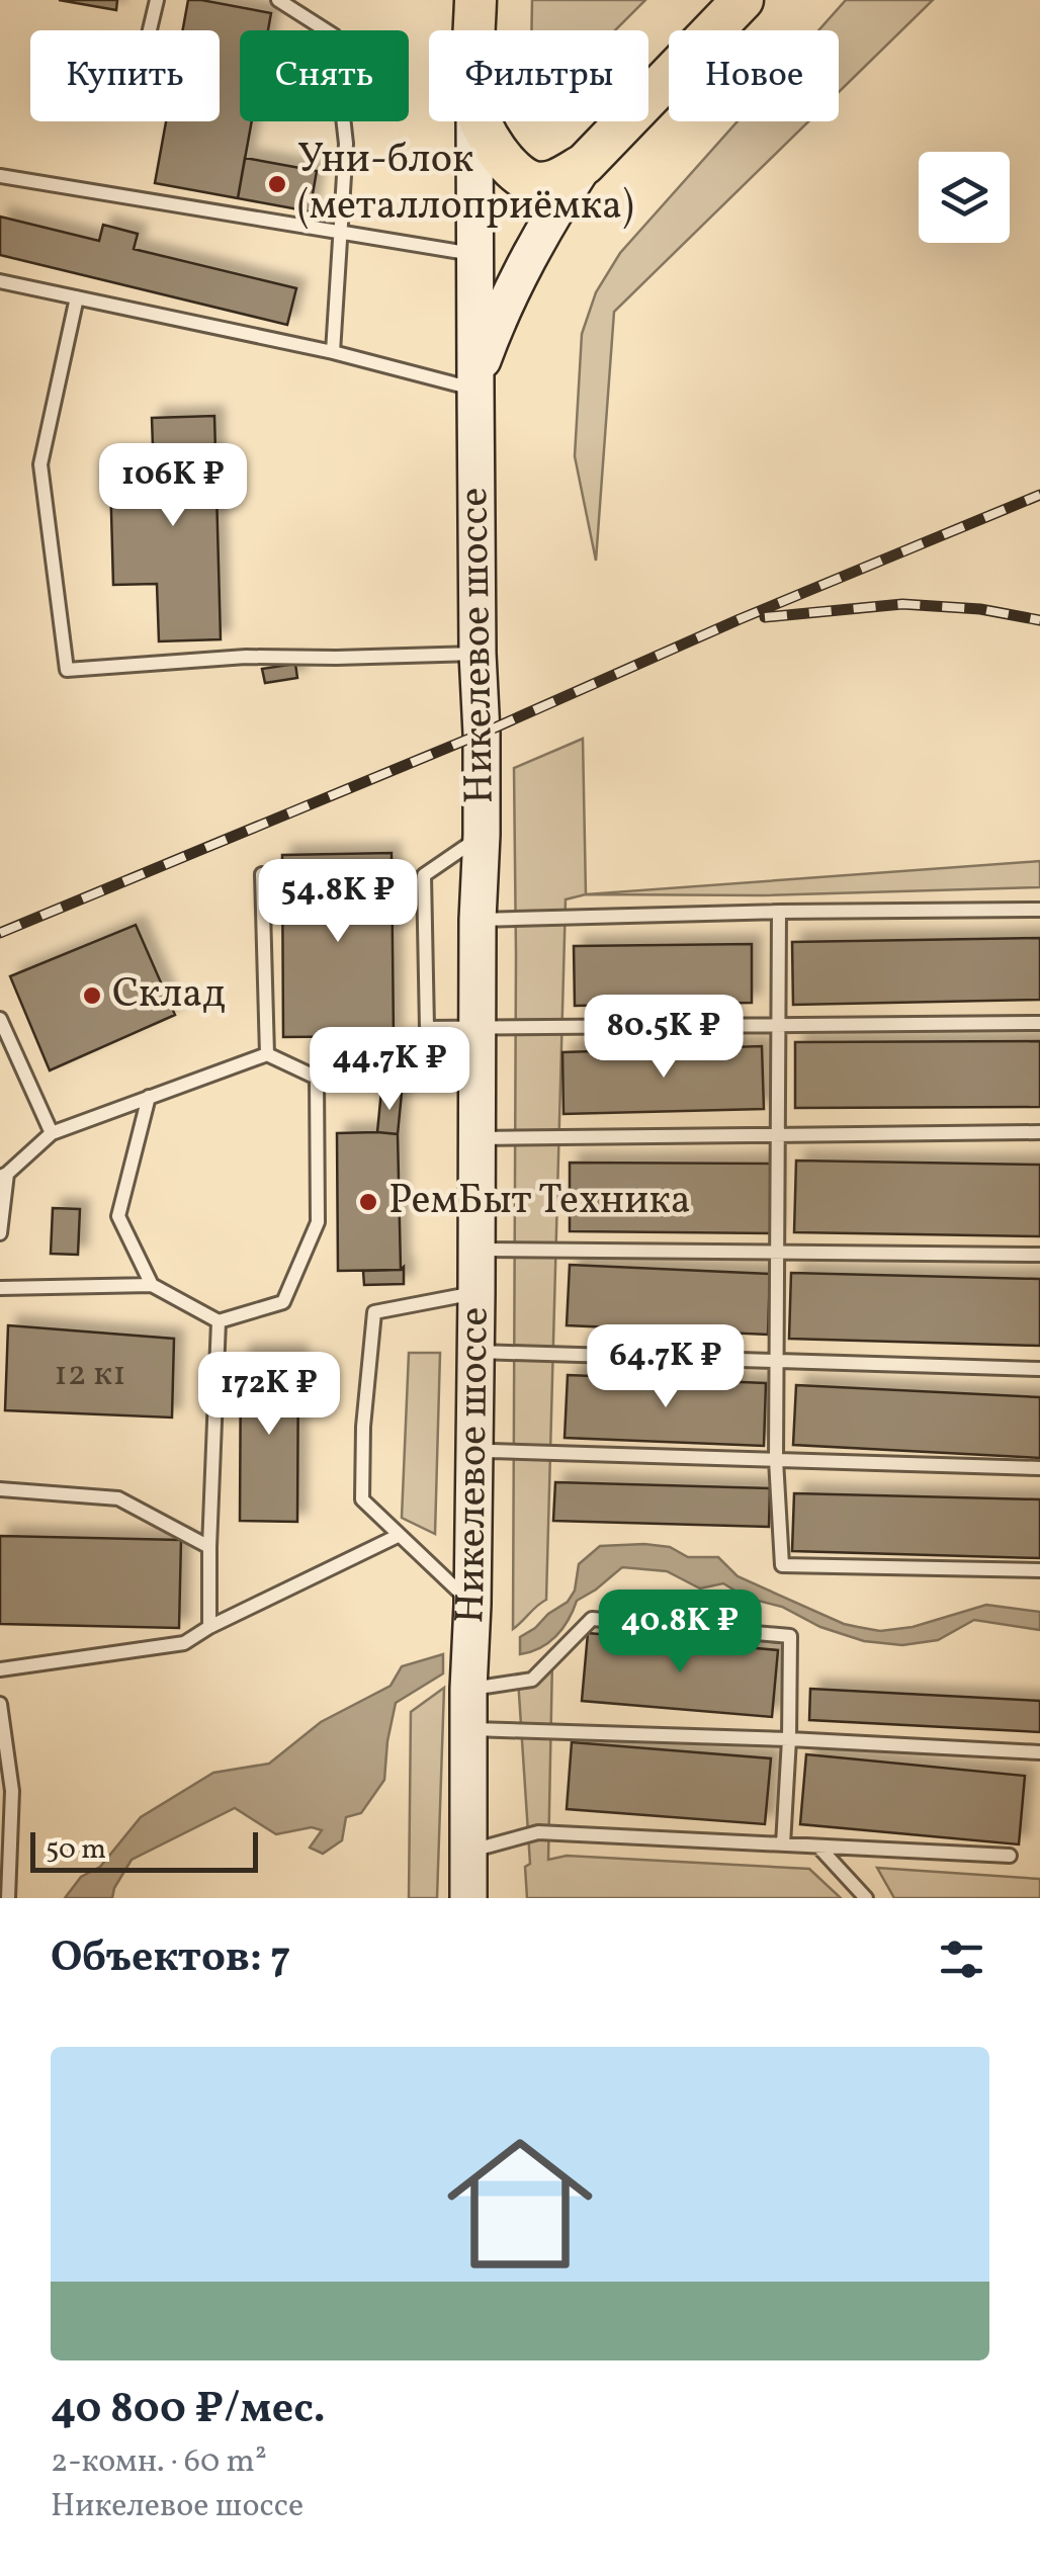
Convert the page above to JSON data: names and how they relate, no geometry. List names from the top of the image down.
{
  "streets": {
    "main road": ["Никелевое шоссе"]
  },
  "places": ["Уни-блок (металлоприёмка)", "Склад", "РемБыт Техника"],
  "house_numbers": ["12 к1"],
  "scale_bar": "50 m",
  "page": {
    "chip": [
      "Купить",
      "Снять",
      "Фильтры",
      "Новое"
    ],
    "price": [
      "106K ₽",
      "54.8K ₽",
      "80.5K ₽",
      "44.7K ₽",
      "64.7K ₽",
      "172K ₽",
      "40.8K ₽"
    ],
    "scale": "50 m",
    "heading": "Объектов: 7",
    "list": [
      {
        "name": "40 800 ₽/мес.",
        "note": "2-комн. · 60 m² · Никелевое шоссе"
      }
    ]
  }
}
